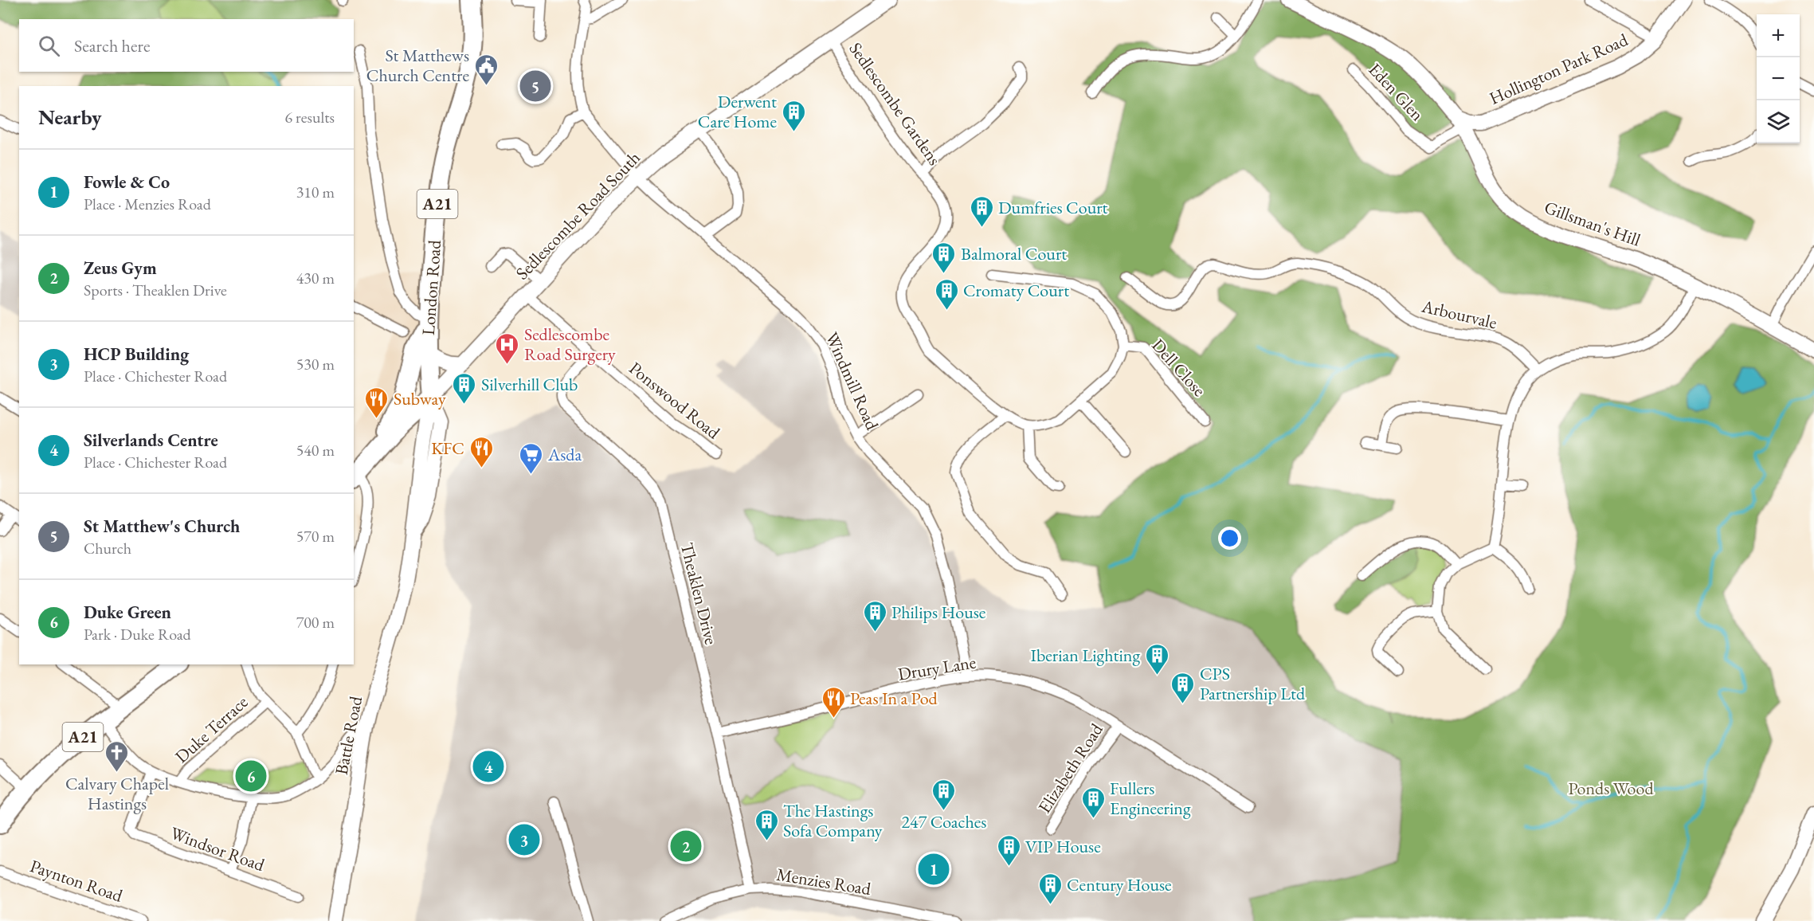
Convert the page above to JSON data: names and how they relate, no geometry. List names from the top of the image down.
{
  "streets": {
    "highway": ["A21", "London Road"],
    "street": [
      "Hollington Park Road",
      "Eden Glen",
      "Sedlescombe Gardens",
      "Sedlescombe Road South",
      "Gillsman's Hill",
      "Arbourvale",
      "Dell Close",
      "Windmill Road",
      "Ponswood Road",
      "Theaklen Drive",
      "Drury Lane",
      "Duke Terrace",
      "Battle Road",
      "Elizabeth Road",
      "Windsor Road",
      "Paynton Road",
      "Menzies Road"
    ]
  },
  "crossings": [
    ["Hollington Park Road", "Eden Glen"],
    ["Hollington Park Road", "Gillsman's Hill"],
    ["Eden Glen", "Gillsman's Hill"],
    ["Sedlescombe Gardens", "Sedlescombe Road South"],
    ["Sedlescombe Gardens", "Dell Close"],
    ["A21", "Sedlescombe Road South"],
    ["A21", "London Road"],
    ["A21", "Battle Road"],
    ["Sedlescombe Road South", "London Road"],
    ["Sedlescombe Road South", "Windmill Road"],
    ["Sedlescombe Road South", "Ponswood Road"],
    ["Sedlescombe Road South", "Battle Road"],
    ["London Road", "Battle Road"],
    ["Windmill Road", "Drury Lane"],
    ["Ponswood Road", "Theaklen Drive"],
    ["Theaklen Drive", "Drury Lane"],
    ["Theaklen Drive", "Menzies Road"],
    ["Drury Lane", "Elizabeth Road"]
  ],
  "parks": ["Ponds Wood"],
  "places": {
    "public building": ["St Matthews Church Centre"],
    "building": [
      "Derwent Care Home",
      "Dumfries Court",
      "Balmoral Court",
      "Cromaty Court",
      "Silverhill Club",
      "Philips House",
      "Iberian Lighting",
      "CPS Partnership Ltd",
      "247 Coaches",
      "Fullers Engineering",
      "The Hastings Sofa Company",
      "VIP House",
      "Century House"
    ],
    "hospital": ["Sedlescombe Road Surgery"],
    "restaurant": ["Subway", "KFC", "Peas In a Pod"],
    "supermarket": ["Asda"],
    "church": ["Calvary Chapel Hastings"]
  },
  "page": {
    "map_buttons": ["+", "−"],
    "search": "Search here",
    "pins": [
      "5",
      "4",
      "6",
      "3",
      "2",
      "1"
    ],
    "heading": ["Nearby", "6 results"],
    "list": [
      {
        "mark": "1",
        "name": "Fowle & Co",
        "note": "Place · Menzies Road",
        "value": "310 m"
      },
      {
        "mark": "2",
        "name": "Zeus Gym",
        "note": "Sports · Theaklen Drive",
        "value": "430 m"
      },
      {
        "mark": "3",
        "name": "HCP Building",
        "note": "Place · Chichester Road",
        "value": "530 m"
      },
      {
        "mark": "4",
        "name": "Silverlands Centre",
        "note": "Place · Chichester Road",
        "value": "540 m"
      },
      {
        "mark": "5",
        "name": "St Matthew's Church",
        "note": "Church",
        "value": "570 m"
      },
      {
        "mark": "6",
        "name": "Duke Green",
        "note": "Park · Duke Road",
        "value": "700 m"
      }
    ]
  }
}
